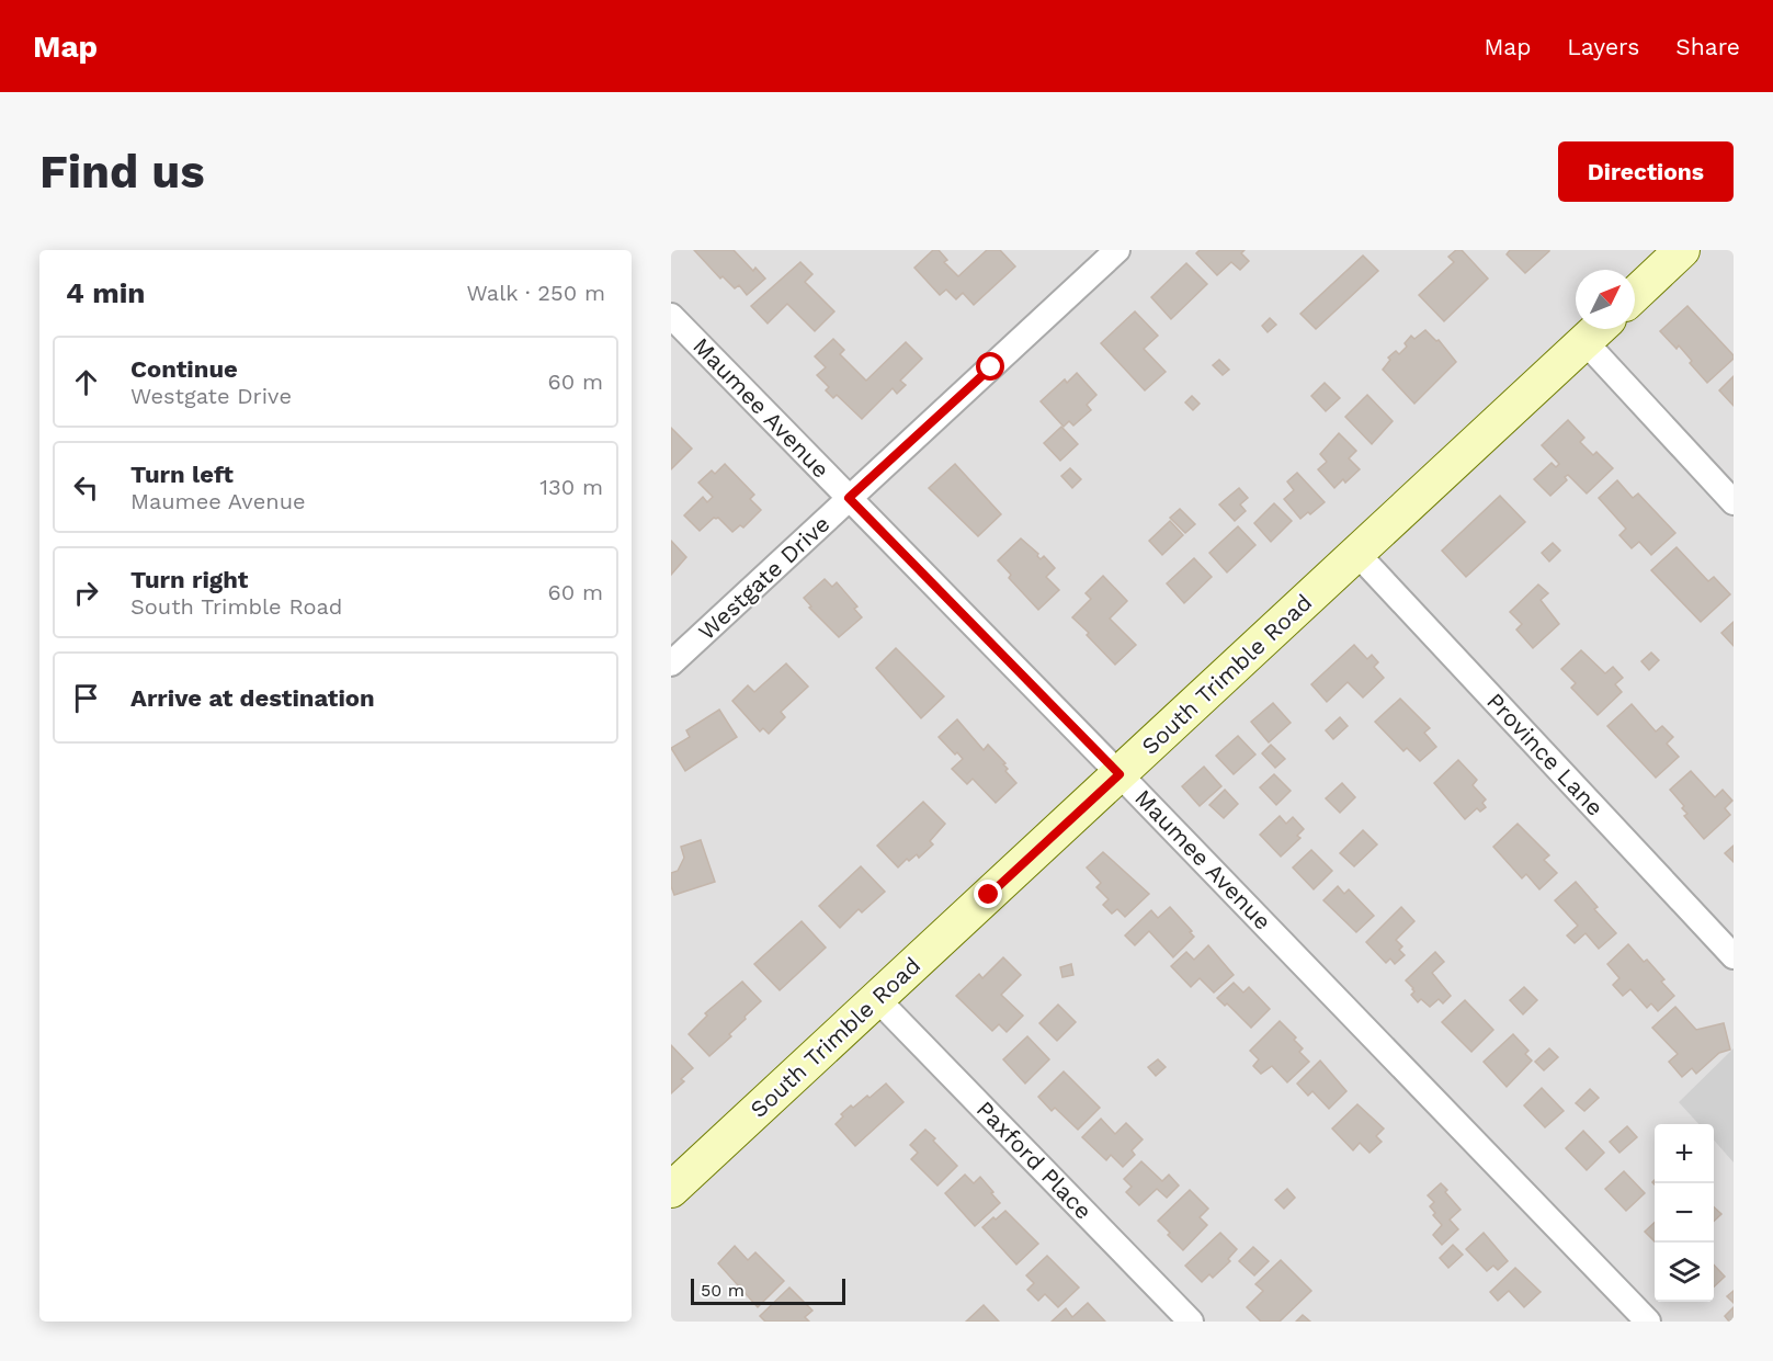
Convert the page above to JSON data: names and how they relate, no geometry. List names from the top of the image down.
{
  "streets": {
    "main road": ["South Trimble Road"],
    "street": [
      "Maumee Avenue",
      "Westgate Drive",
      "Province Lane",
      "Paxford Place"
    ]
  },
  "crossings": [
    ["Maumee Avenue", "Westgate Drive"],
    ["Maumee Avenue", "South Trimble Road"],
    ["South Trimble Road", "Province Lane"],
    ["South Trimble Road", "Paxford Place"]
  ],
  "scale_bar": "50 m",
  "north": "top right",
  "page": {
    "header": "Map",
    "nav": ["Map", "Layers", "Share"],
    "buttons": "Directions",
    "title": "Find us",
    "heading": ["4 min", "Walk · 250 m"],
    "list": [
      ["Continue", "Westgate Drive", "60 m"],
      ["Turn left", "Maumee Avenue", "130 m"],
      ["Turn right", "South Trimble Road", "60 m"],
      "Arrive at destination"
    ],
    "map_buttons": ["+", "−"],
    "scale": "50 m"
  }
}
